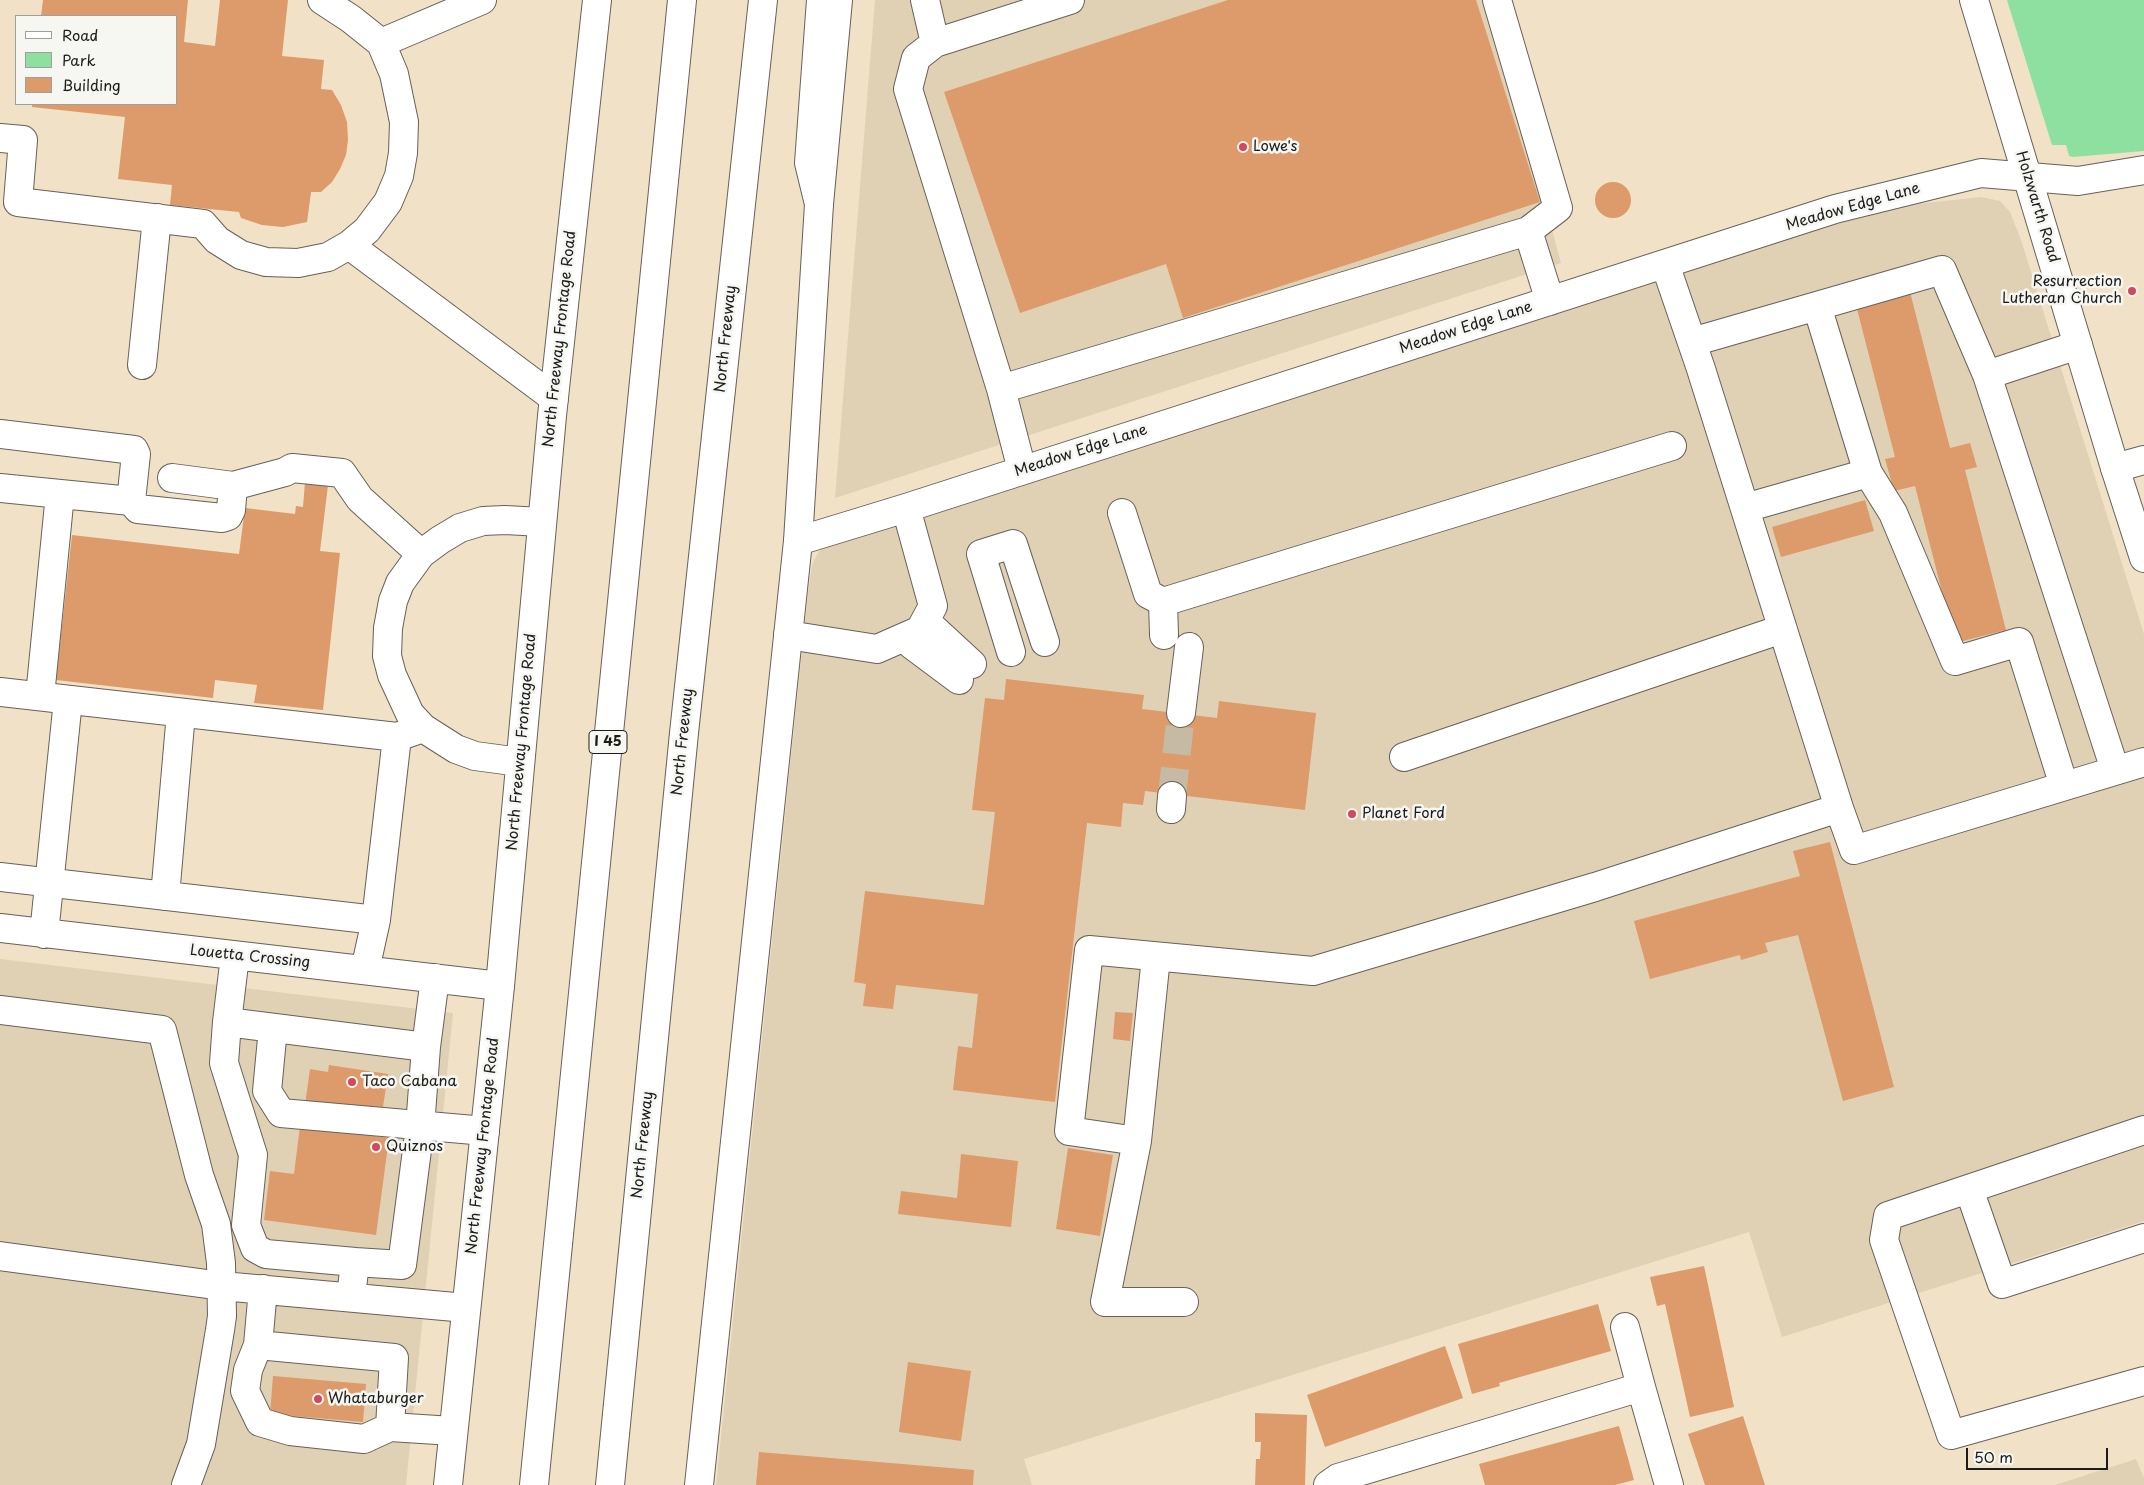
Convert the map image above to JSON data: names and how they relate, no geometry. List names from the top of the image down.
{
  "streets": {
    "main road": [
      "Meadow Edge Lane",
      "Holzwarth Road",
      "North Freeway Frontage Road",
      "North Freeway",
      "I 45",
      "Louetta Crossing"
    ]
  },
  "crossings": [
    ["Meadow Edge Lane", "Holzwarth Road"],
    ["North Freeway Frontage Road", "Louetta Crossing"]
  ],
  "places": [
    "Lowe's",
    "Resurrection Lutheran Church",
    "Planet Ford",
    "Taco Cabana",
    "Quiznos",
    "Whataburger"
  ],
  "legend": ["Road", "Park", "Building"],
  "scale_bar": "50 m"
}
